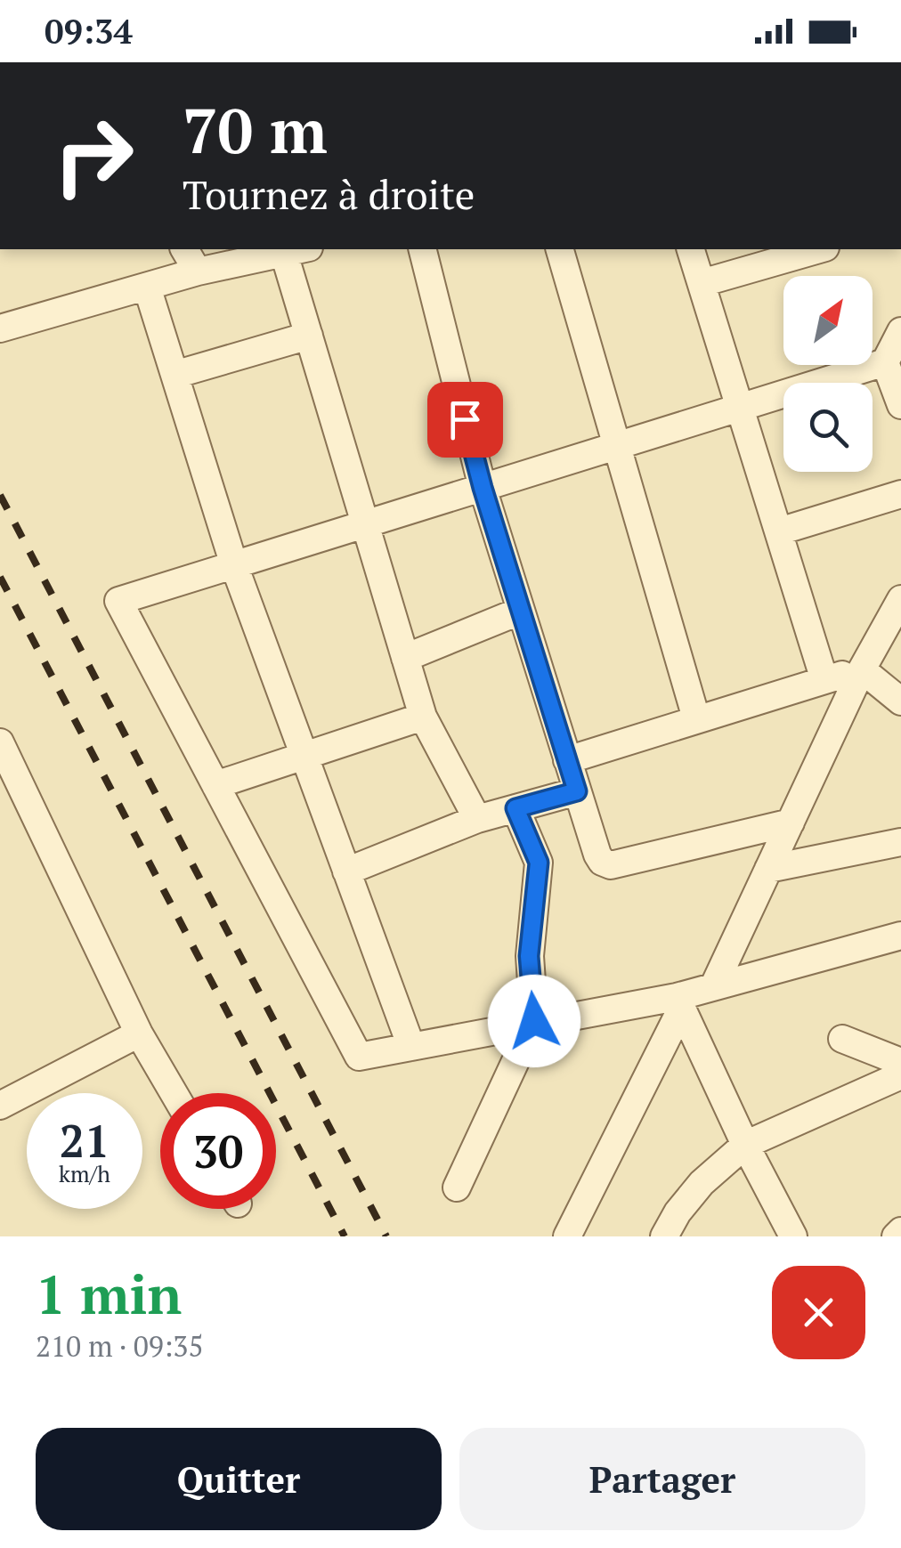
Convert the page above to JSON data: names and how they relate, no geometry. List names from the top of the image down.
{
  "north": "top right",
  "page": {
    "status": "09:34",
    "turn": ["70 m", "Tournez à droite"],
    "speed": "21 km/h",
    "limit": "30",
    "heading": ["1 min", "210 m · 09:35"],
    "buttons": ["Quitter", "Partager"]
  }
}
